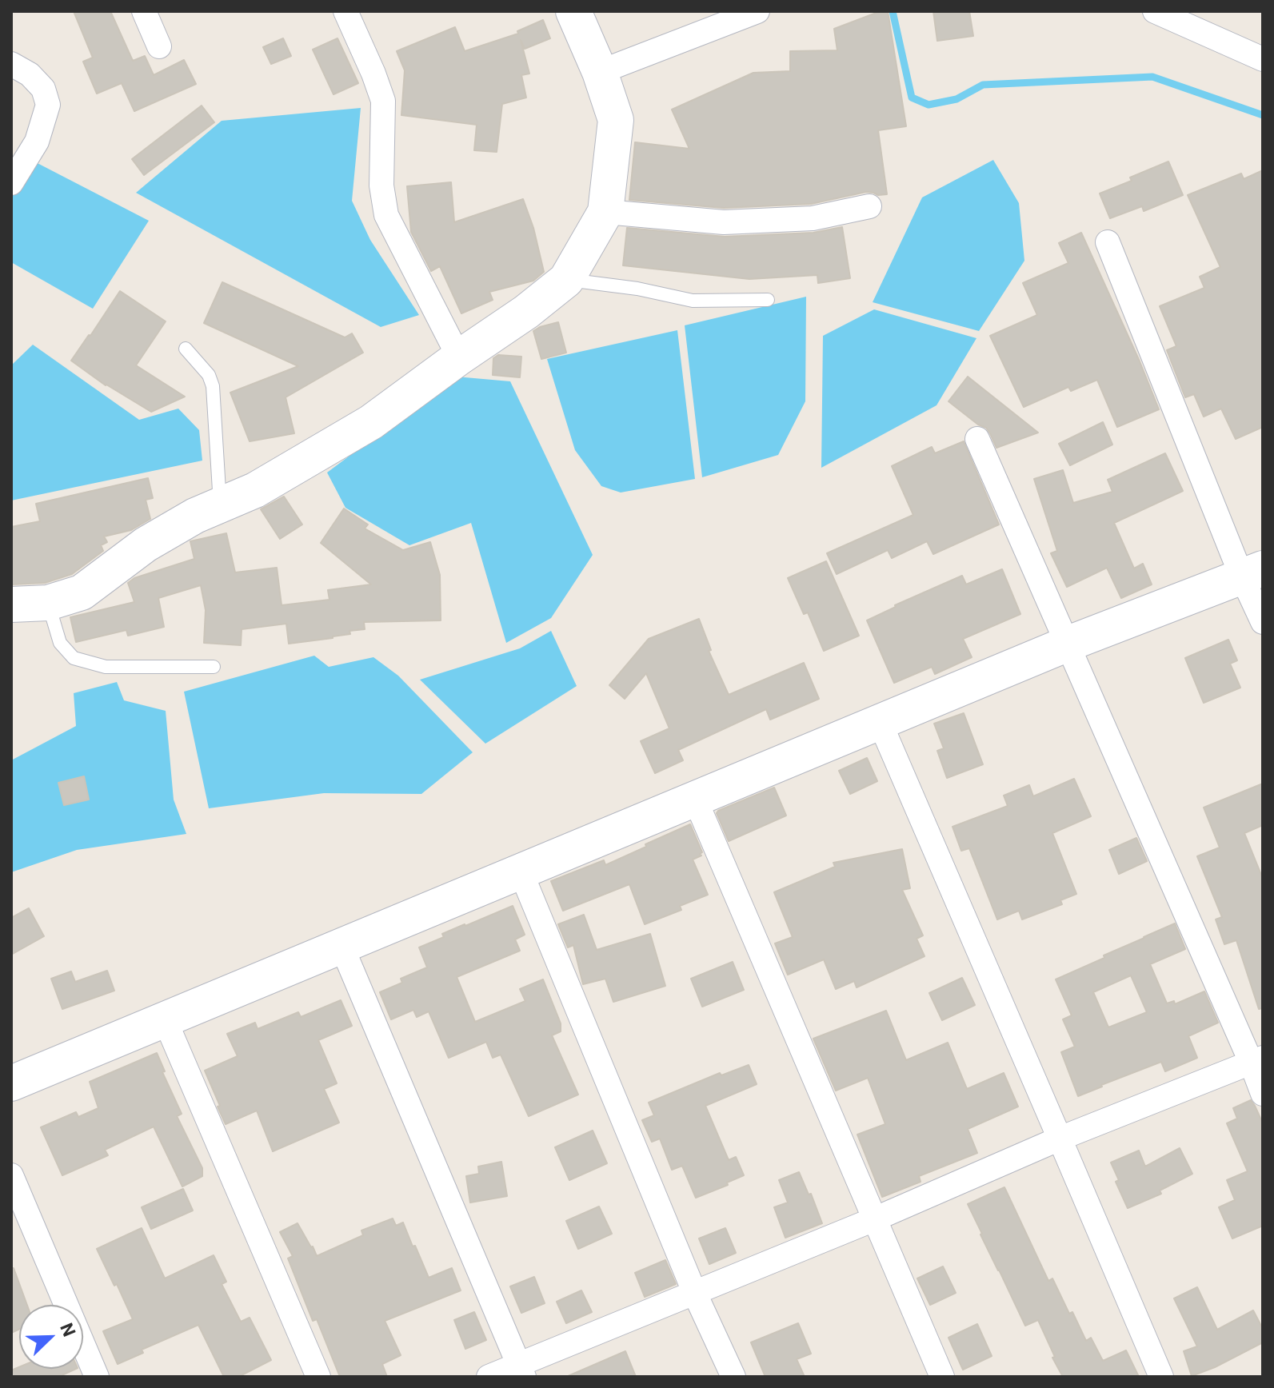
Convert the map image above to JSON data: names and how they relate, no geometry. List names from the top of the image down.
{
  "north": "top right"
}
